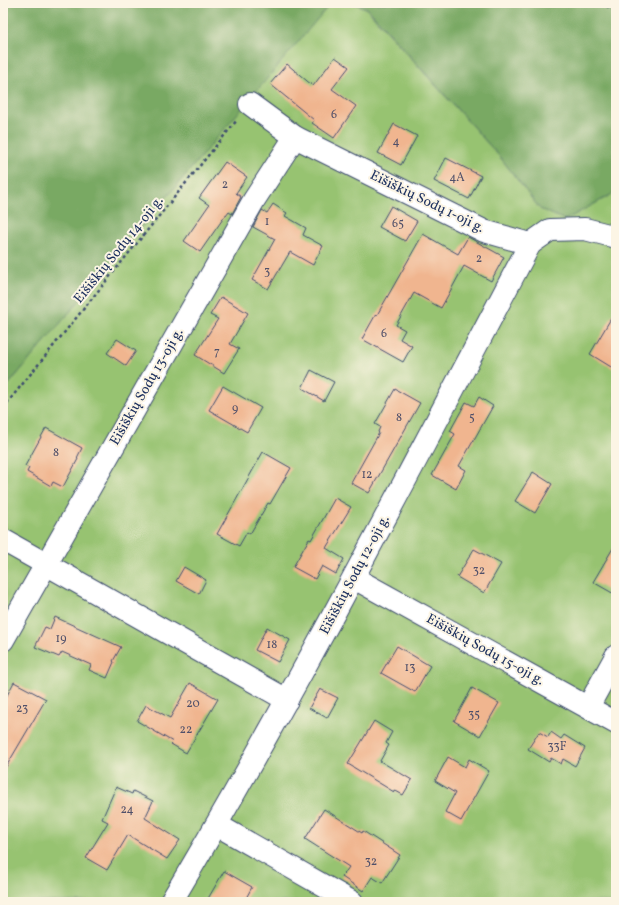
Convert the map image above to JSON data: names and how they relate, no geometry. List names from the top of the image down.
{
  "streets": {
    "street": [
      "Eišiškių Sodų 1-oji g.",
      "Eišiškių Sodų 13-oji g.",
      "Eišiškių Sodų 12-oji g.",
      "Eišiškių Sodų 15-oji g."
    ],
    "path": ["Eišiškių Sodų 14-oji g."]
  },
  "crossings": [
    ["Eišiškių Sodų 1-oji g.", "Eišiškių Sodų 14-oji g."],
    ["Eišiškių Sodų 1-oji g.", "Eišiškių Sodų 13-oji g."],
    ["Eišiškių Sodų 1-oji g.", "Eišiškių Sodų 12-oji g."],
    ["Eišiškių Sodų 12-oji g.", "Eišiškių Sodų 15-oji g."]
  ],
  "house_numbers": [
    "6",
    "4",
    "4A",
    "2",
    "1",
    "65",
    "2",
    "3",
    "6",
    "7",
    "9",
    "8",
    "5",
    "8",
    "12",
    "32",
    "19",
    "18",
    "13",
    "20",
    "23",
    "35",
    "22",
    "33F",
    "24",
    "32"
  ]
}
